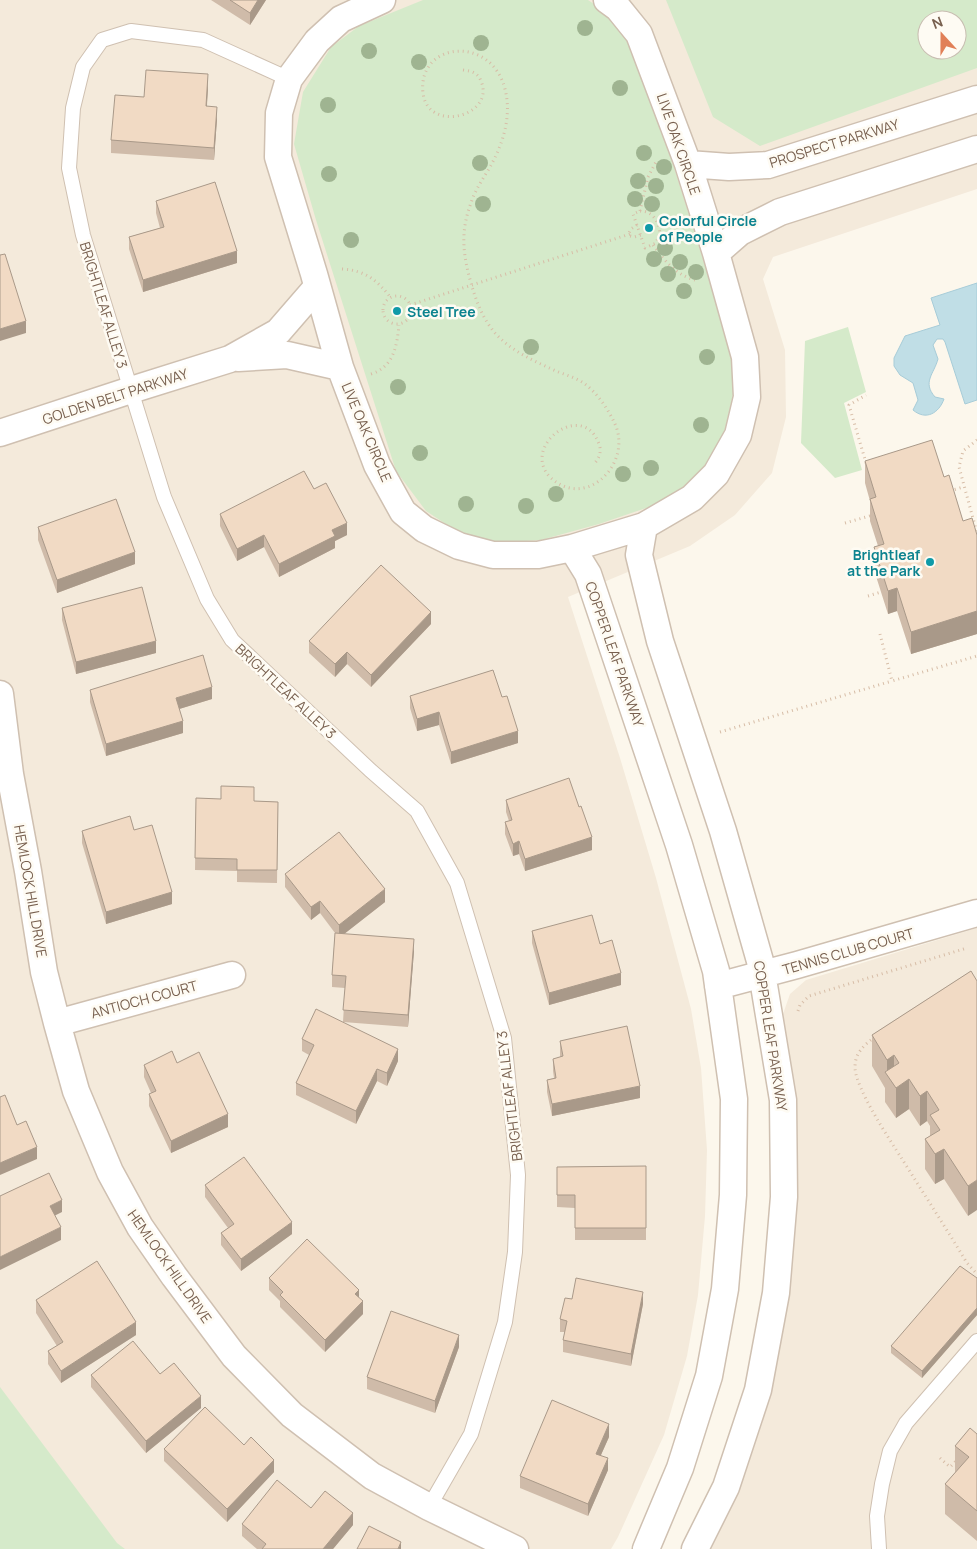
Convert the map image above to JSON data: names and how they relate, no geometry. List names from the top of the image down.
{
  "streets": {
    "street": [
      "PROSPECT PARKWAY",
      "LIVE OAK CIRCLE",
      "GOLDEN BELT PARKWAY",
      "COPPER LEAF PARKWAY",
      "HEMLOCK HILL DRIVE",
      "TENNIS CLUB COURT",
      "ANTIOCH COURT"
    ],
    "lane": ["BRIGHTLEAF ALLEY 3"]
  },
  "crossings": [
    ["PROSPECT PARKWAY", "LIVE OAK CIRCLE"],
    ["LIVE OAK CIRCLE", "BRIGHTLEAF ALLEY 3"],
    ["LIVE OAK CIRCLE", "GOLDEN BELT PARKWAY"],
    ["LIVE OAK CIRCLE", "COPPER LEAF PARKWAY"],
    ["BRIGHTLEAF ALLEY 3", "GOLDEN BELT PARKWAY"],
    ["BRIGHTLEAF ALLEY 3", "HEMLOCK HILL DRIVE"],
    ["COPPER LEAF PARKWAY", "TENNIS CLUB COURT"],
    ["HEMLOCK HILL DRIVE", "ANTIOCH COURT"]
  ],
  "places": ["Colorful Circle of People", "Steel Tree", "Brightleaf at the Park"],
  "north": "top"
}
